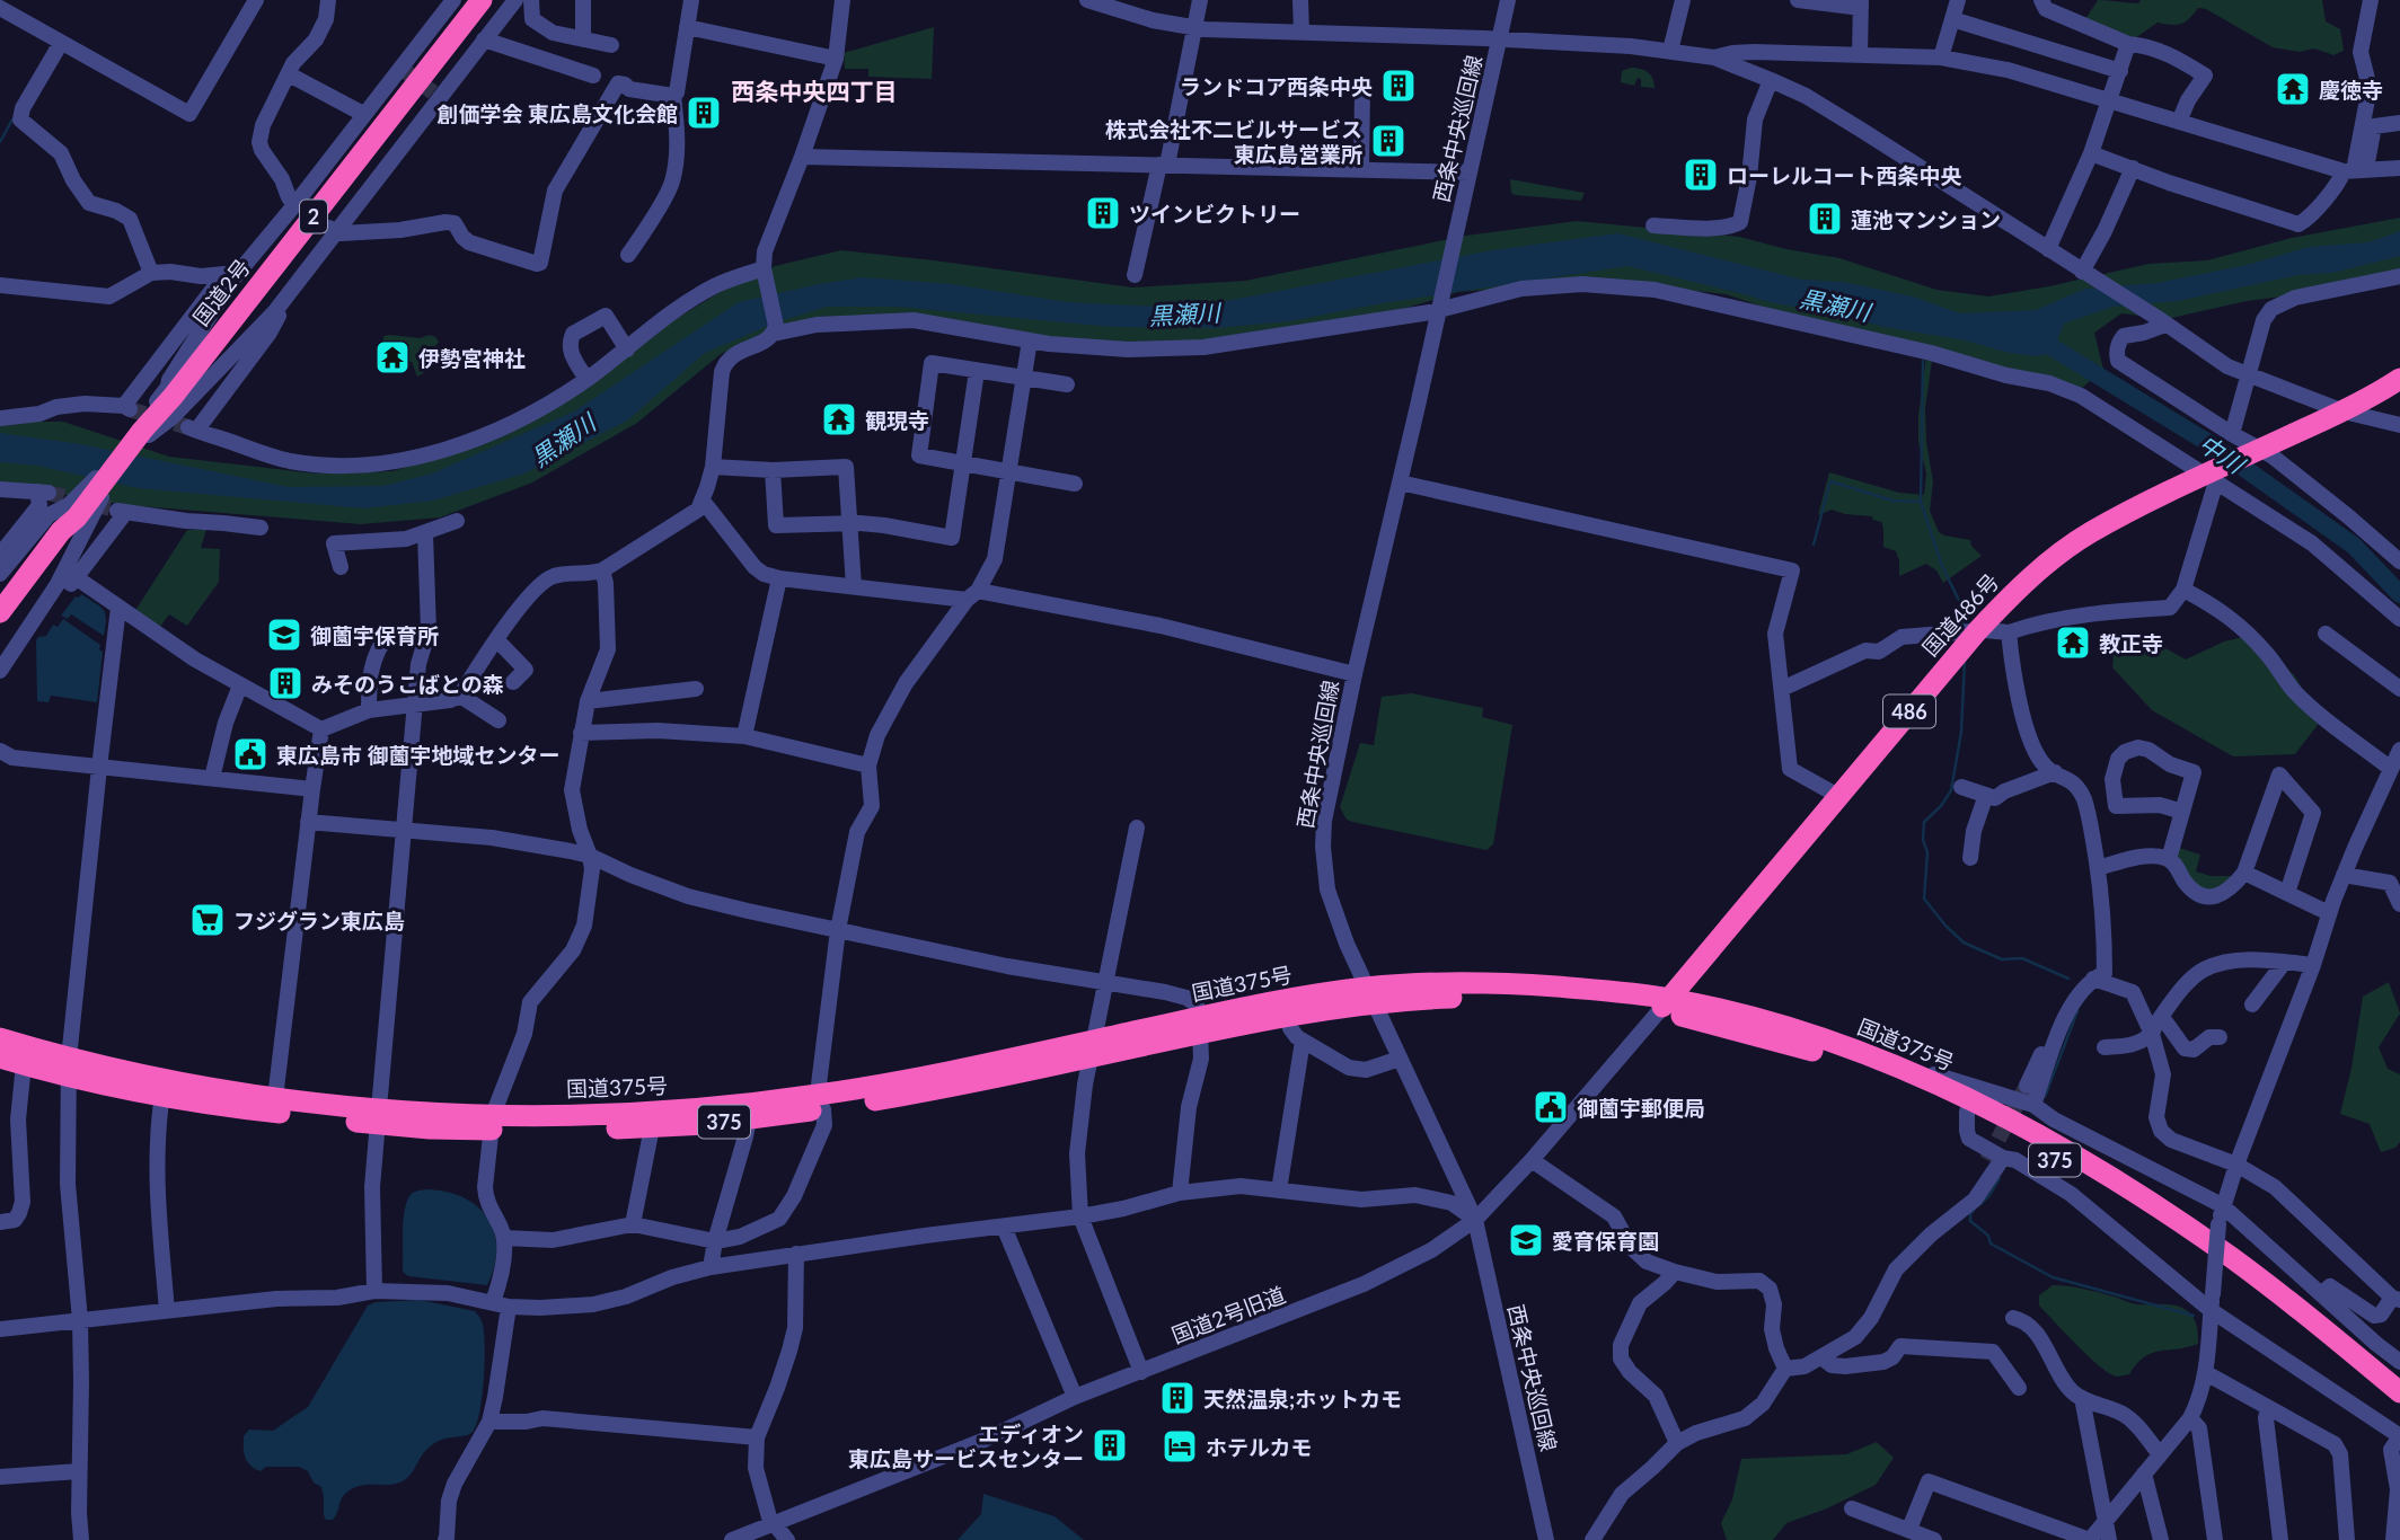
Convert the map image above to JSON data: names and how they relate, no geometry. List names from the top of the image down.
{
  "streets": {
    "highway": [
      "2",
      "国道2号",
      "国道486号",
      "486",
      "国道375号",
      "375"
    ],
    "street": ["西条中央巡回線", "国道2号旧道"]
  },
  "crossings": [
    ["西条中央巡回線", "国道375号"],
    ["西条中央巡回線", "国道2号旧道"],
    ["国道486号", "国道375号"],
    ["国道486号", "国道2号旧道"],
    ["国道375号", "国道2号旧道"]
  ],
  "districts": ["西条中央四丁目"],
  "water": ["黒瀬川", "中川"],
  "places": {
    "building": [
      "ランドコア西条中央",
      "創価学会 東広島文化会館",
      "株式会社不二ビルサービス 東広島営業所",
      "ローレルコート西条中央",
      "ツインビクトリー",
      "蓮池マンション",
      "みそのうこばとの森",
      "天然温泉;ホットカモ",
      "エディオン 東広島サービスセンター"
    ],
    "temple": [
      "慶徳寺",
      "伊勢宮神社",
      "観現寺",
      "教正寺"
    ],
    "school or university": ["御薗宇保育所", "愛育保育園"],
    "public building": ["東広島市 御薗宇地域センター", "御薗宇郵便局"],
    "supermarket": ["フジグラン東広島"],
    "hotel": ["ホテルカモ"]
  }
}
